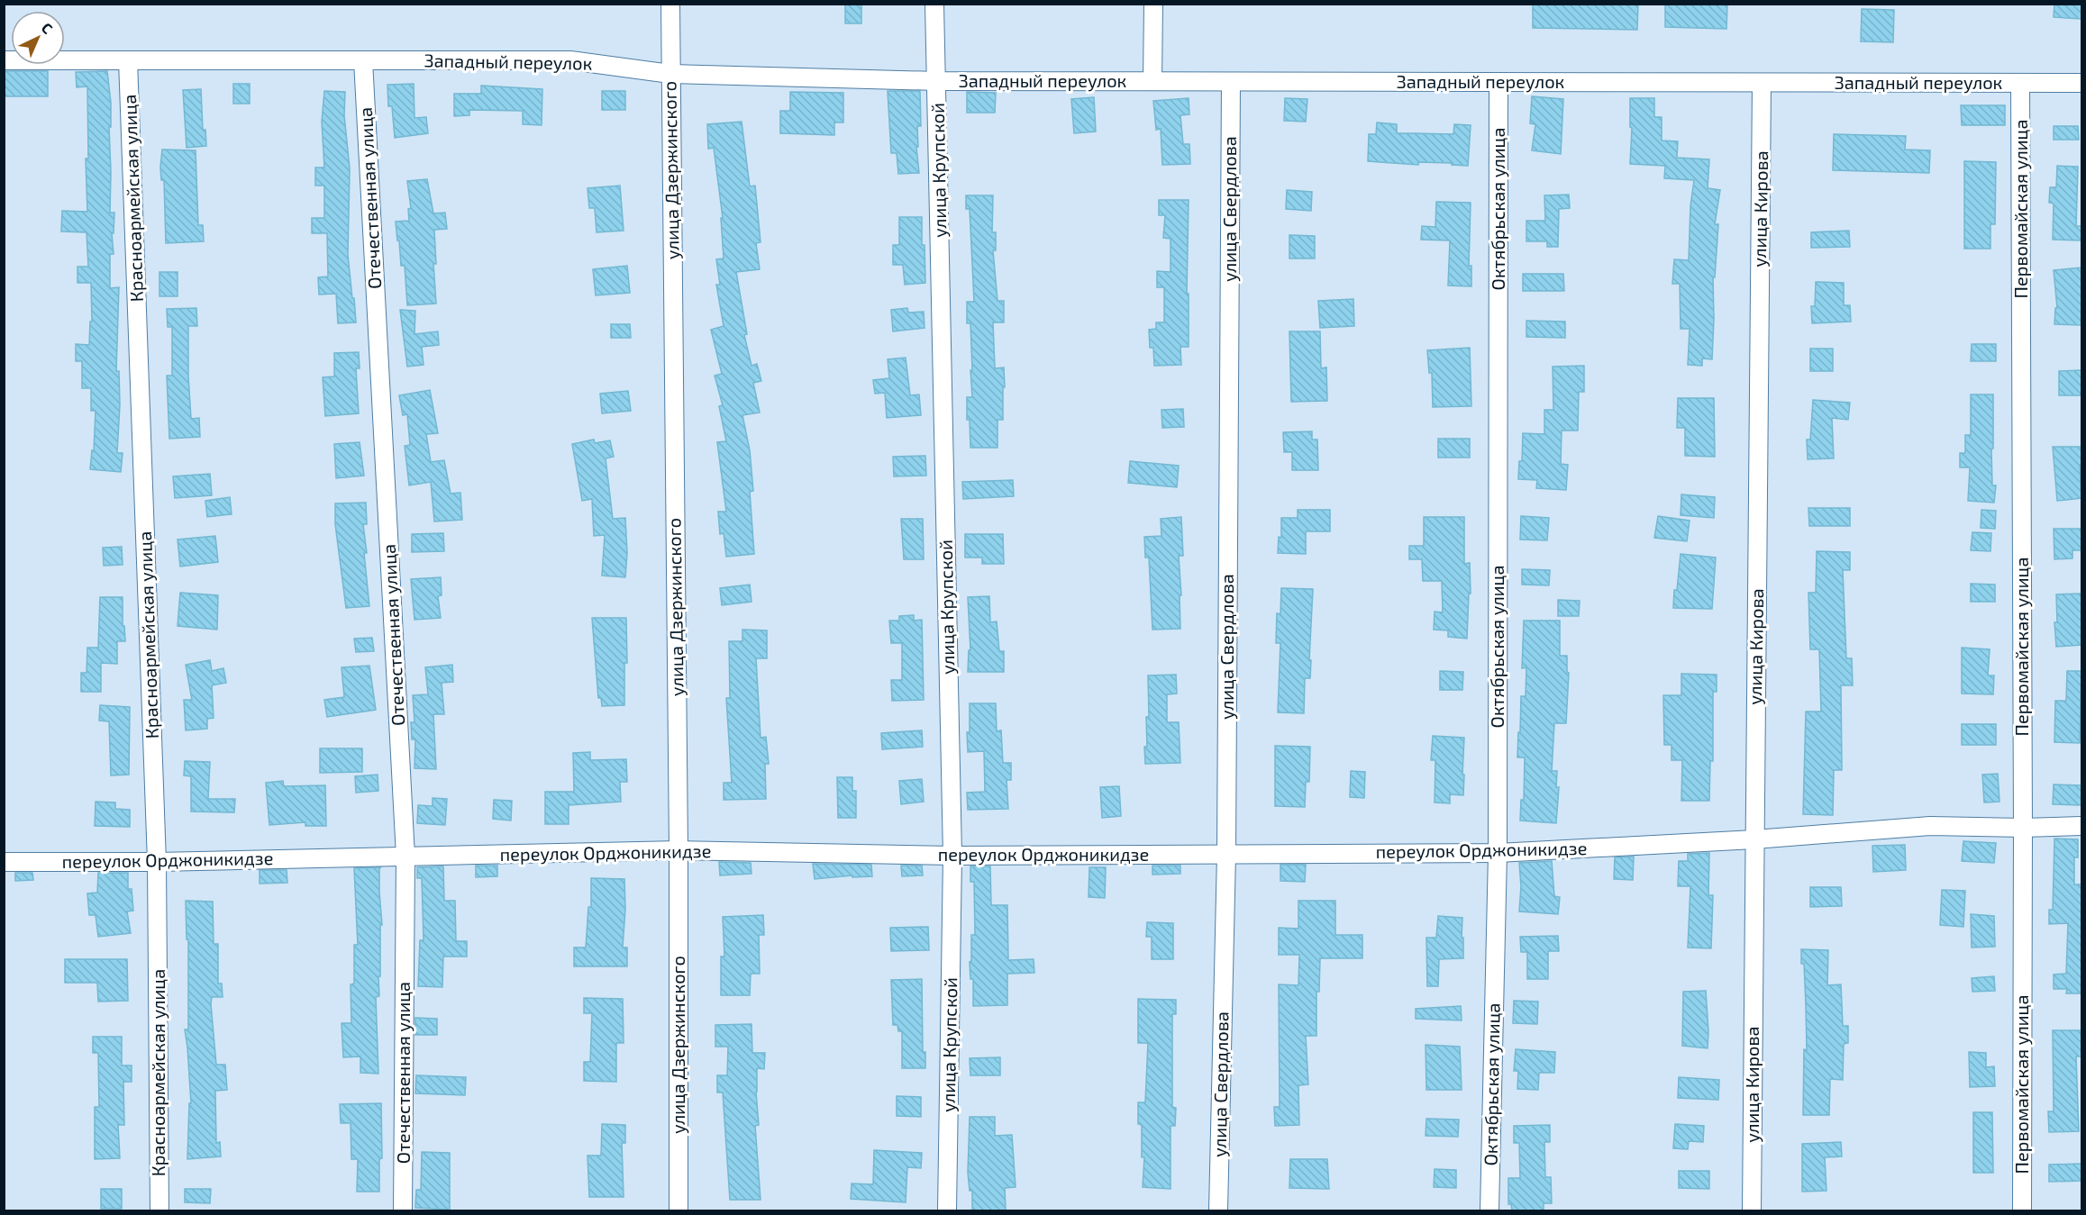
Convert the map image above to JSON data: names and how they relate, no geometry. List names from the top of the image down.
{
  "streets": {
    "street": [
      "Западный переулок",
      "улица Дзержинского",
      "улица Крупской",
      "Красноармейская улица",
      "Отечественная улица",
      "улица Свердлова",
      "Октябрьская улица",
      "улица Кирова",
      "Первомайская улица",
      "переулок Орджоникидзе"
    ]
  },
  "crossings": [
    ["Западный переулок", "улица Дзержинского"],
    ["Западный переулок", "улица Крупской"],
    ["Западный переулок", "Красноармейская улица"],
    ["Западный переулок", "Отечественная улица"],
    ["Западный переулок", "улица Свердлова"],
    ["Западный переулок", "Октябрьская улица"],
    ["Западный переулок", "улица Кирова"],
    ["Западный переулок", "Первомайская улица"],
    ["улица Дзержинского", "переулок Орджоникидзе"],
    ["улица Крупской", "переулок Орджоникидзе"],
    ["Красноармейская улица", "переулок Орджоникидзе"],
    ["Отечественная улица", "переулок Орджоникидзе"],
    ["улица Свердлова", "переулок Орджоникидзе"],
    ["Октябрьская улица", "переулок Орджоникидзе"],
    ["улица Кирова", "переулок Орджоникидзе"],
    ["Первомайская улица", "переулок Орджоникидзе"]
  ],
  "north": "top right"
}
